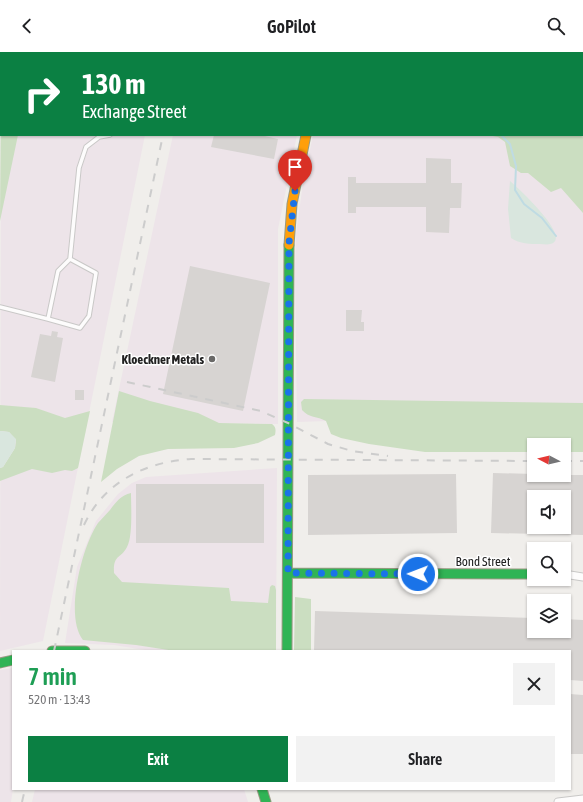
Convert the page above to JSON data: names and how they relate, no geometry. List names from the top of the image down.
{
  "streets": {
    "street": ["Bond Street"]
  },
  "places": ["Kloeckner Metals"],
  "north": "left",
  "page": {
    "header": "GoPilot",
    "turn": ["130 m", "Exchange Street"],
    "heading": ["7 min", "520 m · 13:43"],
    "buttons": ["Exit", "Share"]
  }
}
